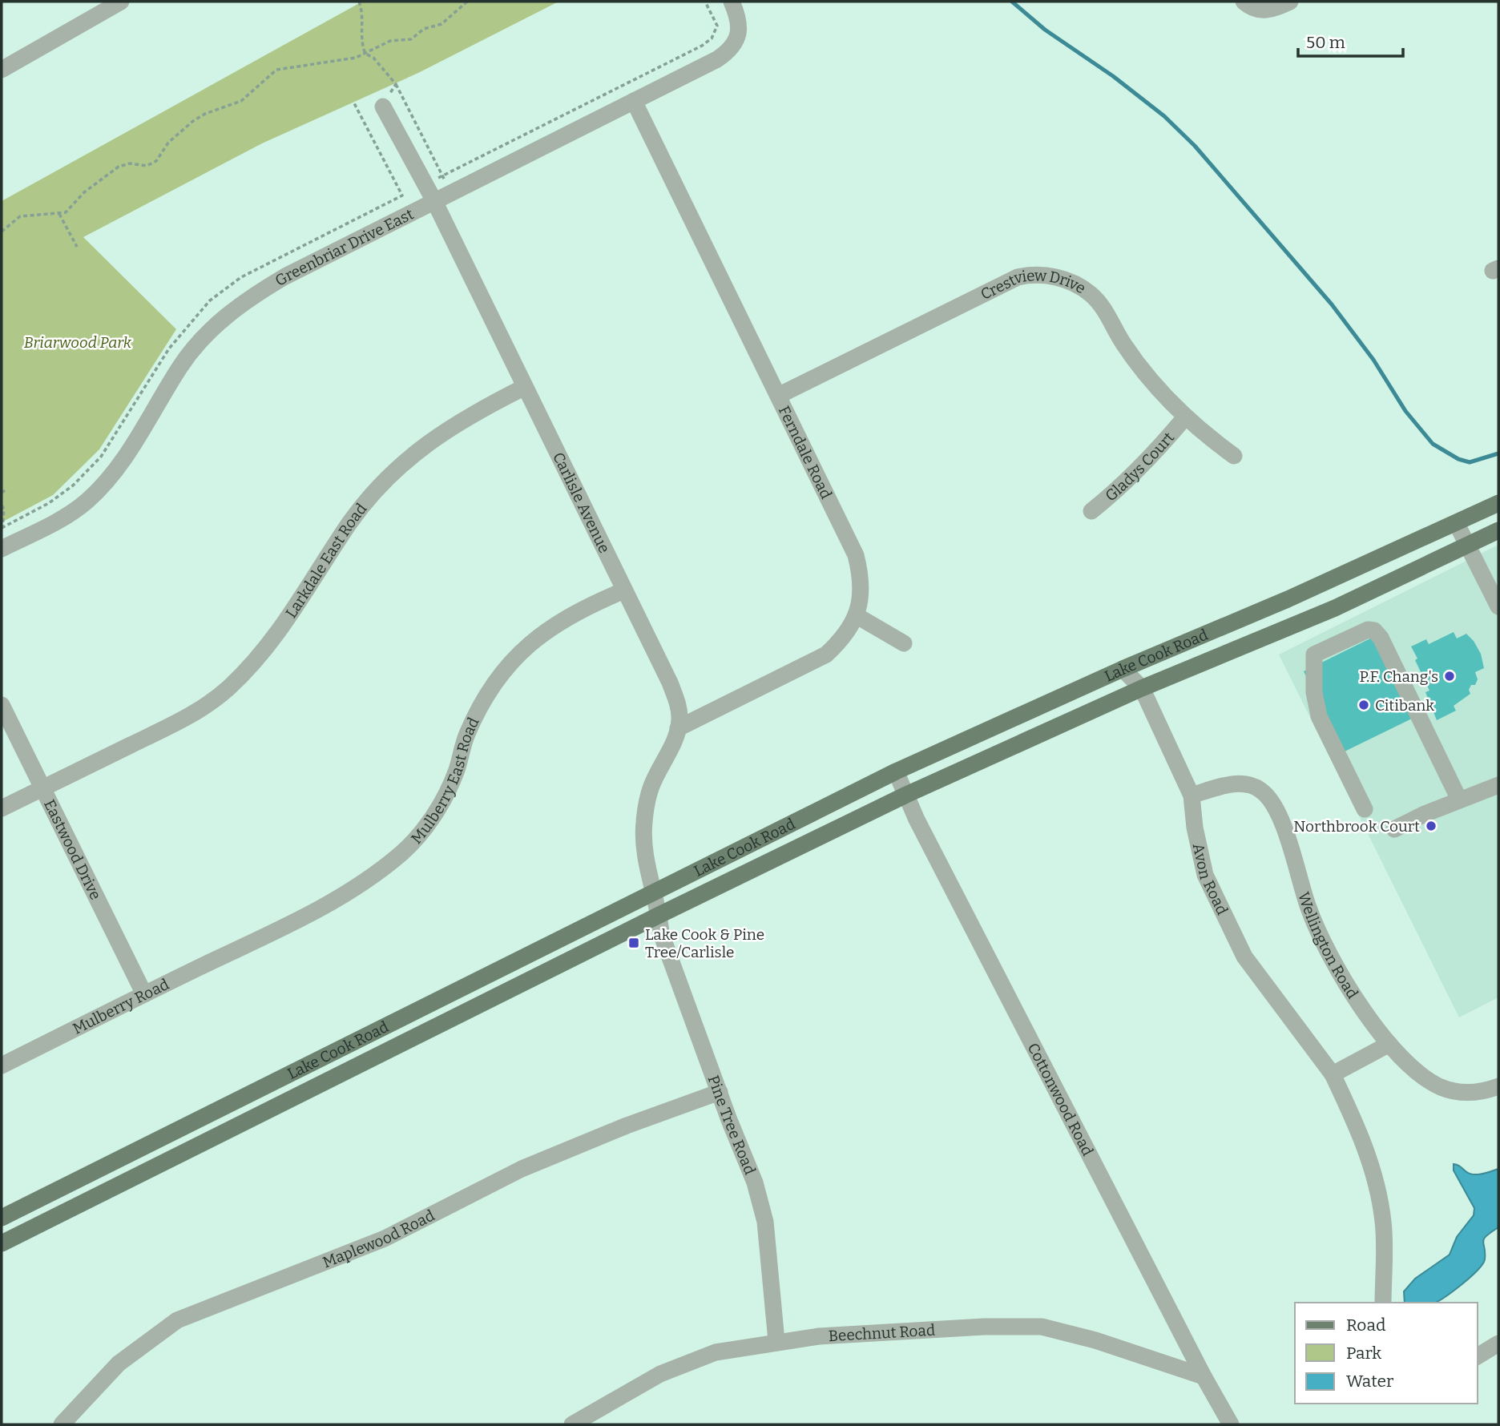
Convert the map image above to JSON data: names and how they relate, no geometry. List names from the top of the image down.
{
  "streets": {
    "main road": ["Lake Cook Road"],
    "street": [
      "Greenbriar Drive East",
      "Crestview Drive",
      "Ferndale Road",
      "Gladys Court",
      "Carlisle Avenue",
      "Larkdale East Road",
      "Mulberry East Road",
      "Eastwood Drive",
      "Avon Road",
      "Wellington Road",
      "Mulberry Road",
      "Cottonwood Road",
      "Pine Tree Road",
      "Maplewood Road",
      "Beechnut Road"
    ]
  },
  "crossings": [
    ["Greenbriar Drive East", "Ferndale Road"],
    ["Greenbriar Drive East", "Carlisle Avenue"],
    ["Crestview Drive", "Ferndale Road"],
    ["Crestview Drive", "Gladys Court"],
    ["Ferndale Road", "Carlisle Avenue"],
    ["Carlisle Avenue", "Larkdale East Road"],
    ["Carlisle Avenue", "Lake Cook Road"],
    ["Carlisle Avenue", "Mulberry East Road"],
    ["Carlisle Avenue", "Pine Tree Road"],
    ["Larkdale East Road", "Eastwood Drive"],
    ["Lake Cook Road", "Avon Road"],
    ["Lake Cook Road", "Cottonwood Road"],
    ["Lake Cook Road", "Pine Tree Road"],
    ["Mulberry East Road", "Mulberry Road"],
    ["Eastwood Drive", "Mulberry Road"],
    ["Avon Road", "Wellington Road"],
    ["Cottonwood Road", "Beechnut Road"],
    ["Pine Tree Road", "Maplewood Road"],
    ["Pine Tree Road", "Beechnut Road"]
  ],
  "parks": ["Briarwood Park"],
  "places": {
    "other": ["P.F. Chang's", "Citibank", "Northbrook Court"],
    "transit": ["Lake Cook & Pine Tree/Carlisle"]
  },
  "legend": ["Road", "Park", "Water"],
  "scale_bar": "50 m"
}
